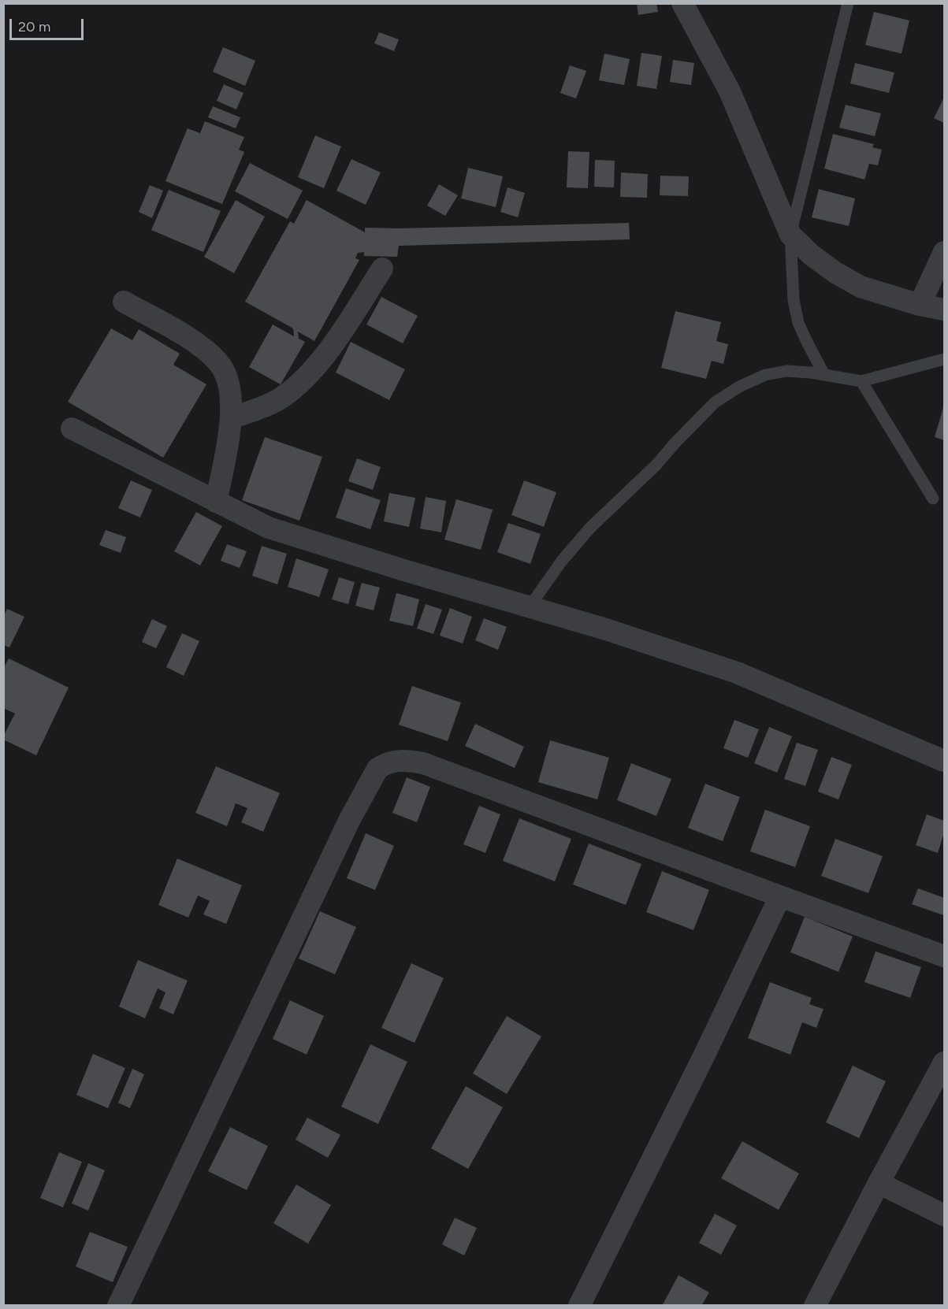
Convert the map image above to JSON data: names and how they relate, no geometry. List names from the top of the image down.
{
  "scale_bar": "20 m"
}
